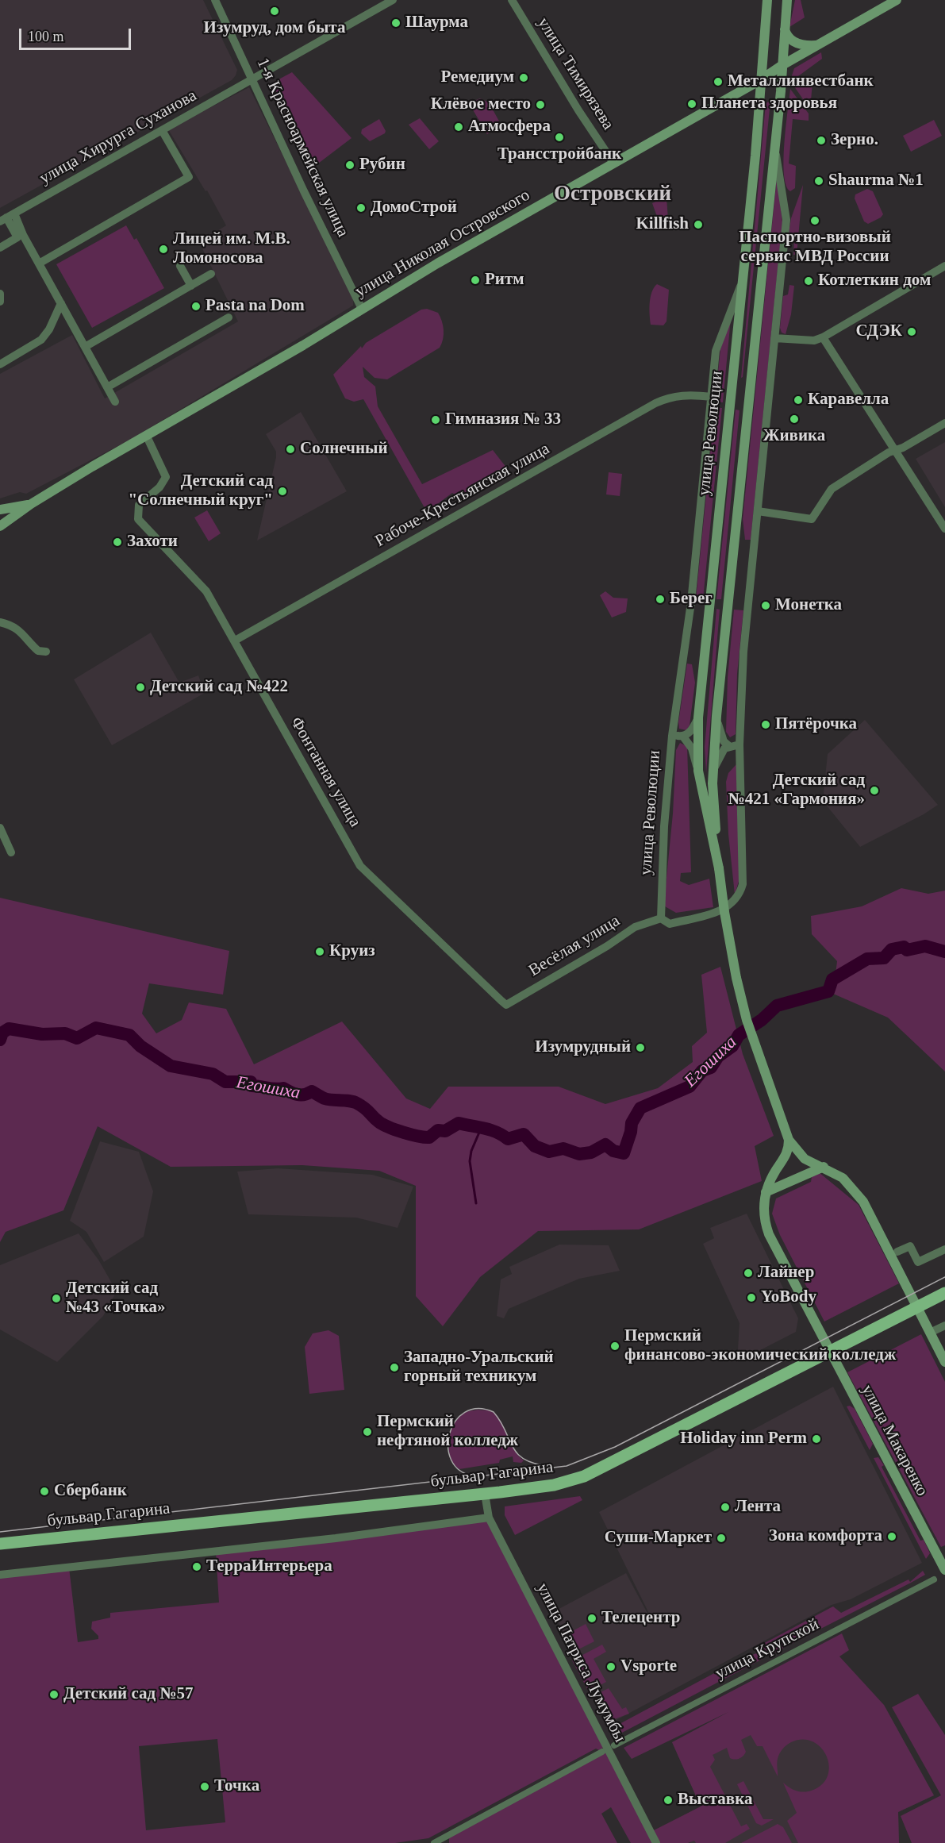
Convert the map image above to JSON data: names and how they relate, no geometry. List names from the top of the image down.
{
  "streets": {
    "main road": [
      "улица Николая Островского",
      "улица Революции",
      "улица Макаренко",
      "бульвар Гагарина"
    ],
    "street": [
      "улица Тимирязева",
      "улица Хирурга Суханова",
      "1-я Красноармейская улица",
      "Рабоче-Крестьянская улица",
      "Фонтанная улица",
      "Весёлая улица",
      "улица Крупской",
      "улица Патриса Лумумбы"
    ]
  },
  "crossings": [
    ["улица Тимирязева", "улица Николая Островского"],
    ["улица Хирурга Суханова", "1-я Красноармейская улица"],
    ["1-я Красноармейская улица", "улица Николая Островского"],
    ["улица Николая Островского", "улица Революции"],
    ["улица Николая Островского", "Фонтанная улица"],
    ["улица Революции", "Рабоче-Крестьянская улица"],
    ["улица Революции", "Весёлая улица"],
    ["улица Революции", "бульвар Гагарина"],
    ["Рабоче-Крестьянская улица", "Фонтанная улица"],
    ["Фонтанная улица", "Весёлая улица"],
    ["улица Макаренко", "бульвар Гагарина"],
    ["бульвар Гагарина", "улица Патриса Лумумбы"]
  ],
  "districts": ["Островский"],
  "water": ["Егошиха"],
  "places": [
    "Изумруд, дом быта",
    "Шаурма",
    "Ремедиум",
    "Металлинвестбанк",
    "Планета здоровья",
    "Клёвое место",
    "Атмосфера",
    "Трансстройбанк",
    "Зерно.",
    "Рубин",
    "Shaurma №1",
    "ДомоСтрой",
    "Паспортно-визовый сервис МВД России",
    "Killfish",
    "Лицей им. М.В. Ломоносова",
    "Ритм",
    "Котлеткин дом",
    "Pasta na Dom",
    "СДЭК",
    "Каравелла",
    "Живика",
    "Гимназия № 33",
    "Солнечный",
    "Детский сад \"Солнечный круг\"",
    "Захоти",
    "Берег",
    "Монетка",
    "Детский сад №422",
    "Пятёрочка",
    "Детский сад №421 «Гармония»",
    "Круиз",
    "Изумрудный",
    "Лайнер",
    "YoBody",
    "Детский сад №43 «Точка»",
    "Пермский финансово-экономический колледж",
    "Западно-Уральский горный техникум",
    "Пермский нефтяной колледж",
    "Holiday inn Perm",
    "Сбербанк",
    "Лента",
    "Зона комфорта",
    "Суши-Маркет",
    "ТерраИнтерьера",
    "Телецентр",
    "Vsporte",
    "Детский сад №57",
    "Точка",
    "Выставка"
  ],
  "scale_bar": "100 m"
}
